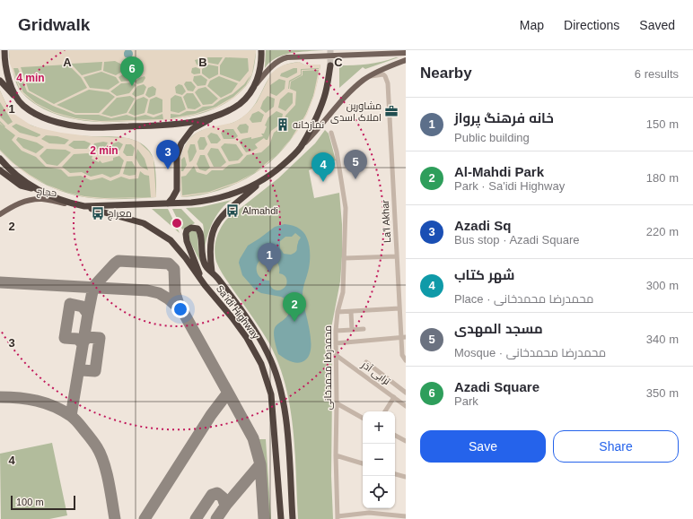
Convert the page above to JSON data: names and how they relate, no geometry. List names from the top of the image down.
{
  "streets": {
    "highway": ["Sa'idi Highway"],
    "main road": ["حجاج"],
    "street": ["La'l Akhar", "محمدرضا محمدخانی", "ترابی آذر"]
  },
  "crossings": [
    ["محمدرضا محمدخانی", "ترابی آذر"]
  ],
  "places": {
    "office": ["مشاورین املاک اسدی"],
    "building": ["نمازخانه"],
    "bus stop": ["Almahdi", "معراج"]
  },
  "scale_bar": "100 m",
  "page": {
    "header": "Gridwalk",
    "nav": ["Map", "Directions", "Saved"],
    "heading": ["Nearby", "6 results"],
    "pins": [
      "6",
      "3",
      "5",
      "4",
      "1",
      "2"
    ],
    "list": [
      {
        "mark": "1",
        "name": "خانه فرهنگ پرواز",
        "note": "Public building",
        "value": "150 m"
      },
      {
        "mark": "2",
        "name": "Al-Mahdi Park",
        "note": "Park · Sa'idi Highway",
        "value": "180 m"
      },
      {
        "mark": "3",
        "name": "Azadi Sq",
        "note": "Bus stop · Azadi Square",
        "value": "220 m"
      },
      {
        "mark": "4",
        "name": "شهر کتاب",
        "note": "Place · محمدرضا محمدخانی",
        "value": "300 m"
      },
      {
        "mark": "5",
        "name": "مسجد المهدی",
        "note": "Mosque · محمدرضا محمدخانی",
        "value": "340 m"
      },
      {
        "mark": "6",
        "name": "Azadi Square",
        "note": "Park",
        "value": "350 m"
      }
    ],
    "map_buttons": ["+", "−"],
    "buttons": ["Save", "Share"],
    "scale": "100 m"
  },
  "grid": {
    "columns": ["A", "B", "C"],
    "rows": [
      "1",
      "2",
      "3",
      "4"
    ]
  },
  "rings": ["4 min", "2 min"]
}
